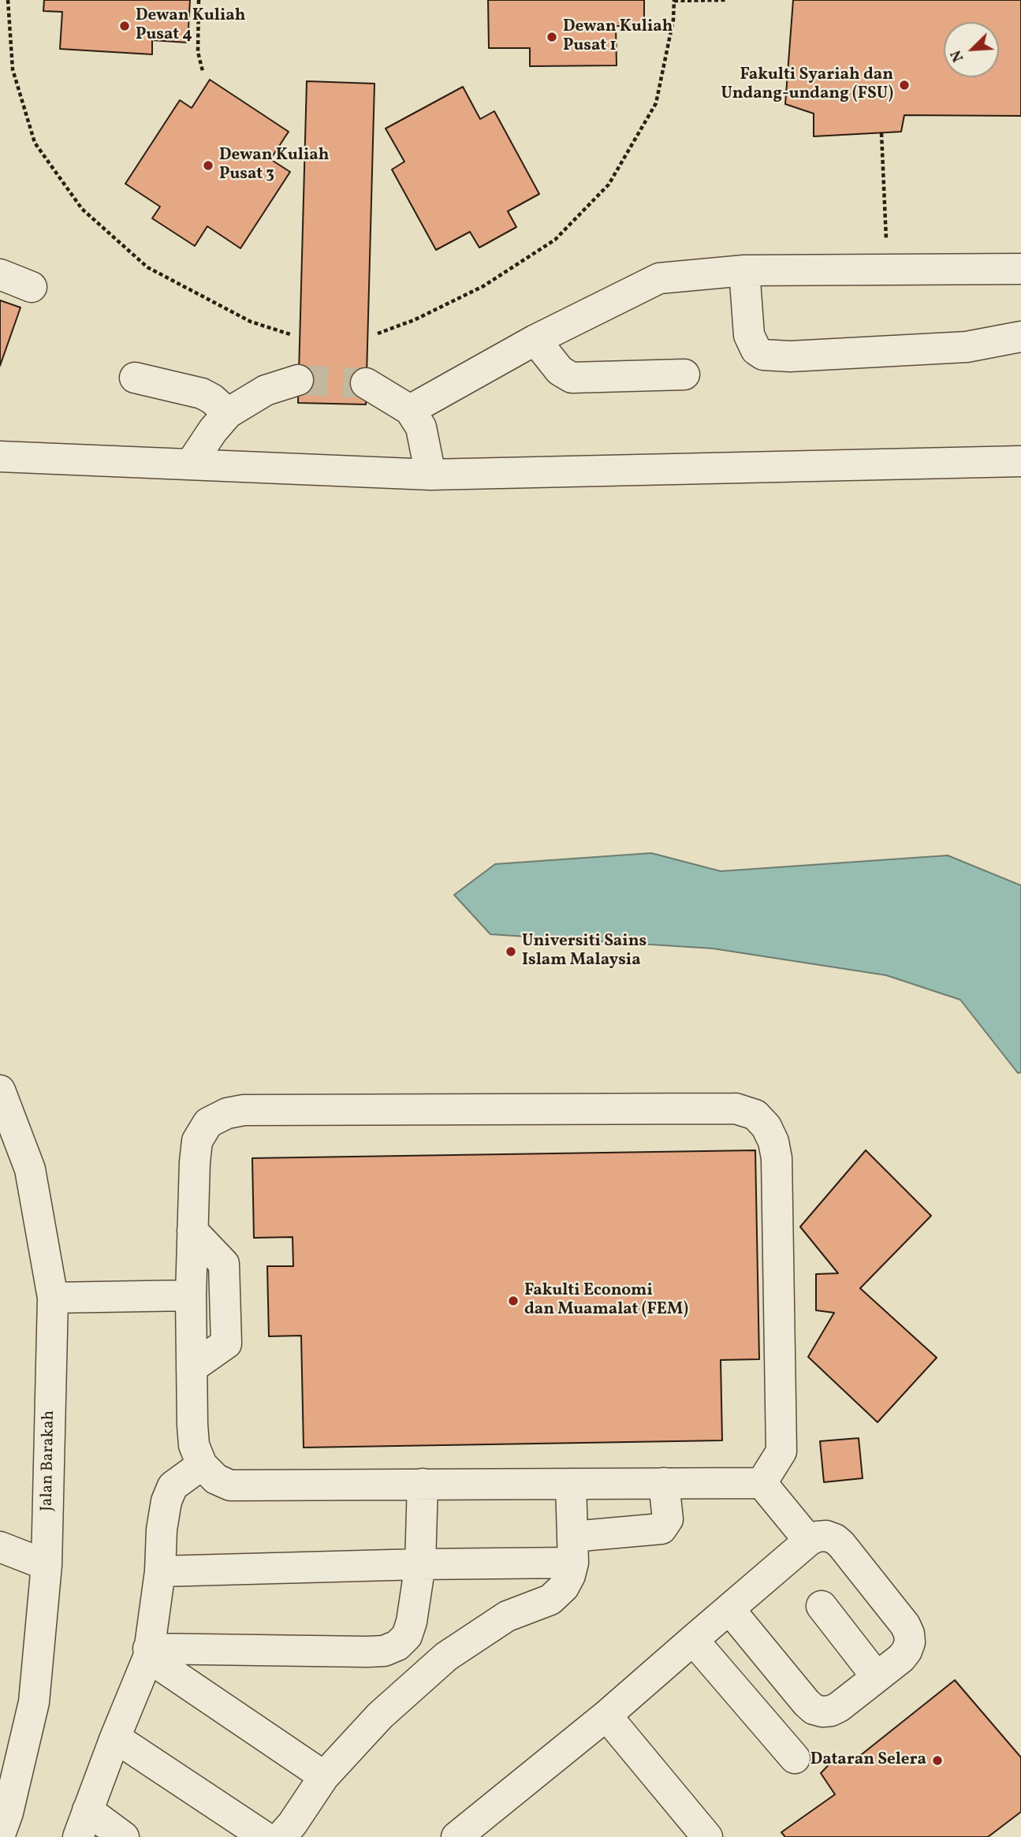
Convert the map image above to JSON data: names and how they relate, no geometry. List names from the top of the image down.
{
  "streets": {
    "street": ["Jalan Barakah"]
  },
  "places": [
    "Dewan Kuliah Pusat 4",
    "Dewan Kuliah Pusat 1",
    "Fakulti Syariah dan Undang-undang (FSU)",
    "Dewan Kuliah Pusat 3",
    "Universiti Sains Islam Malaysia",
    "Fakulti Economi dan Muamalat (FEM)",
    "Dataran Selera"
  ],
  "north": "bottom left"
}
